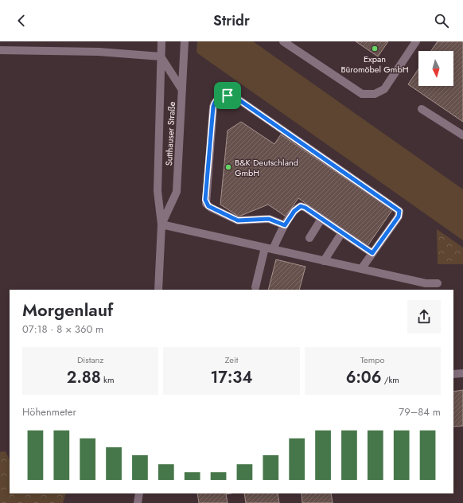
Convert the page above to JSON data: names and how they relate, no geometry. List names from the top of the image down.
{
  "streets": {
    "street": ["Sutthauser Straße"]
  },
  "places": ["Expan Büromöbel GmbH", "B&K Deutschland GmbH"],
  "north": "bottom",
  "page": {
    "header": "Stridr",
    "heading": ["Morgenlauf", "07:18 · 8 × 360 m"],
    "stats": [
      ["Distanz", "2.88 km"],
      ["Zeit", "17:34"],
      ["Tempo", "6:06 /km"]
    ],
    "chart": ["Höhenmeter", "79–84 m"]
  }
}
